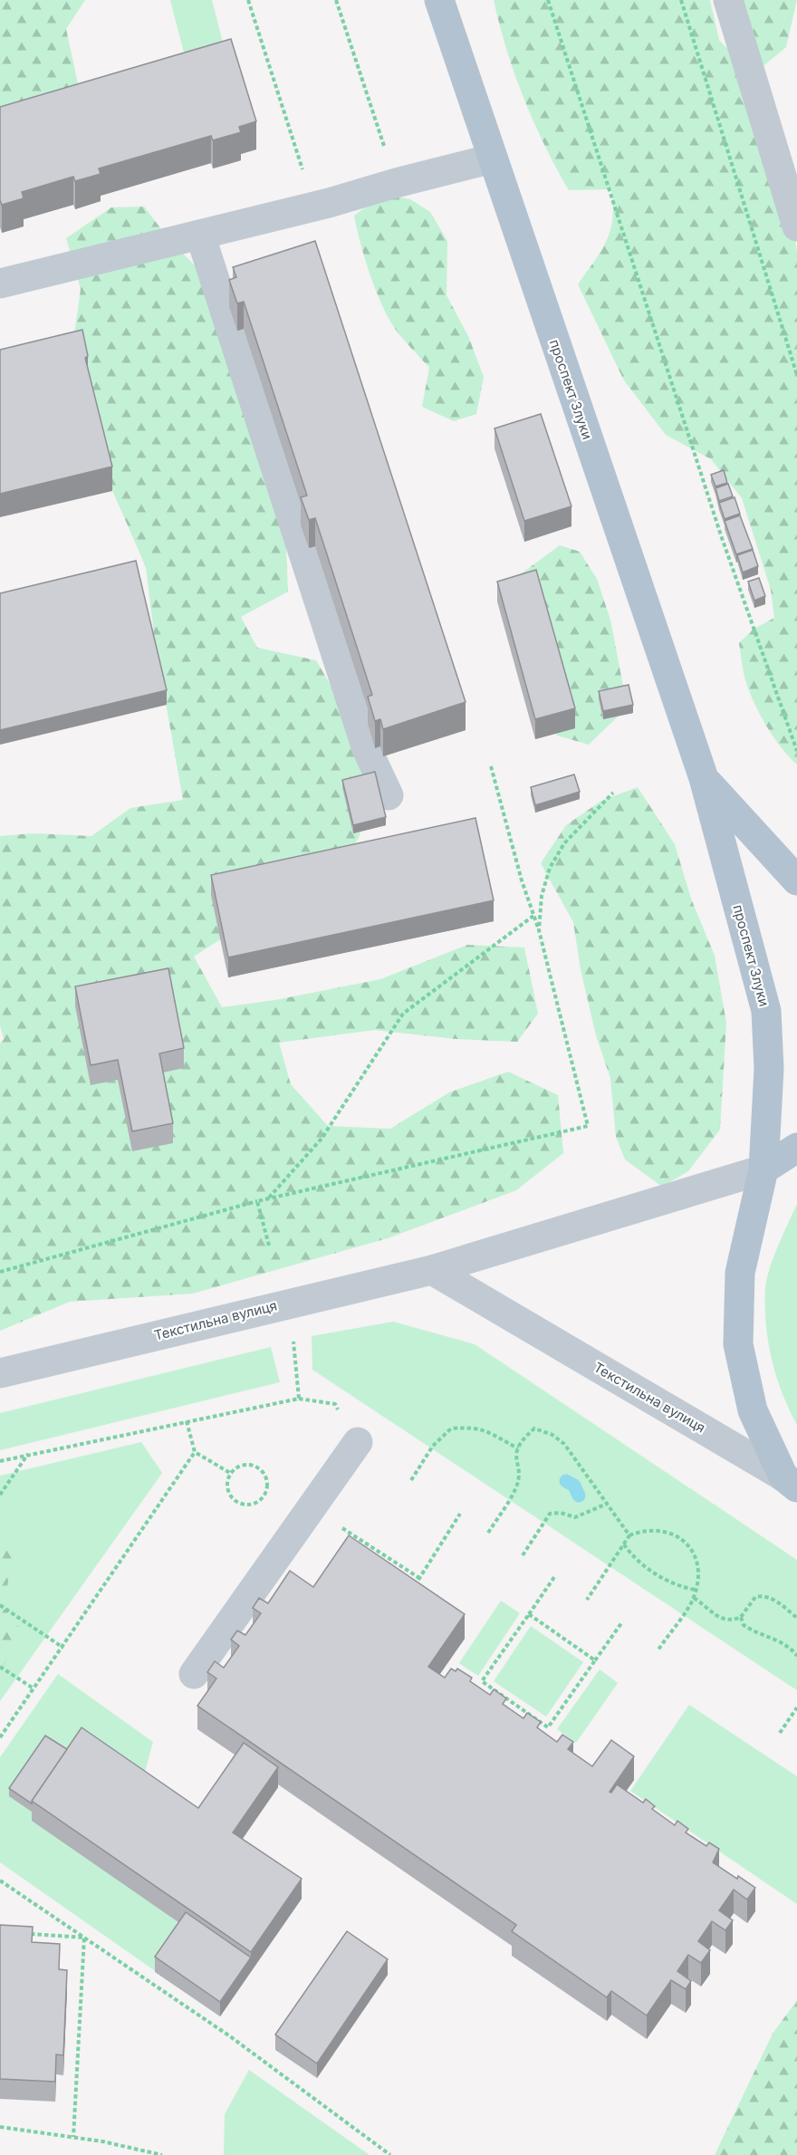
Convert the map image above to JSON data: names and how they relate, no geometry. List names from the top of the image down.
{
  "streets": {
    "main road": ["проспект Злуки"],
    "street": ["Текстильна вулиця"]
  },
  "crossings": [
    ["проспект Злуки", "Текстильна вулиця"]
  ]
}
